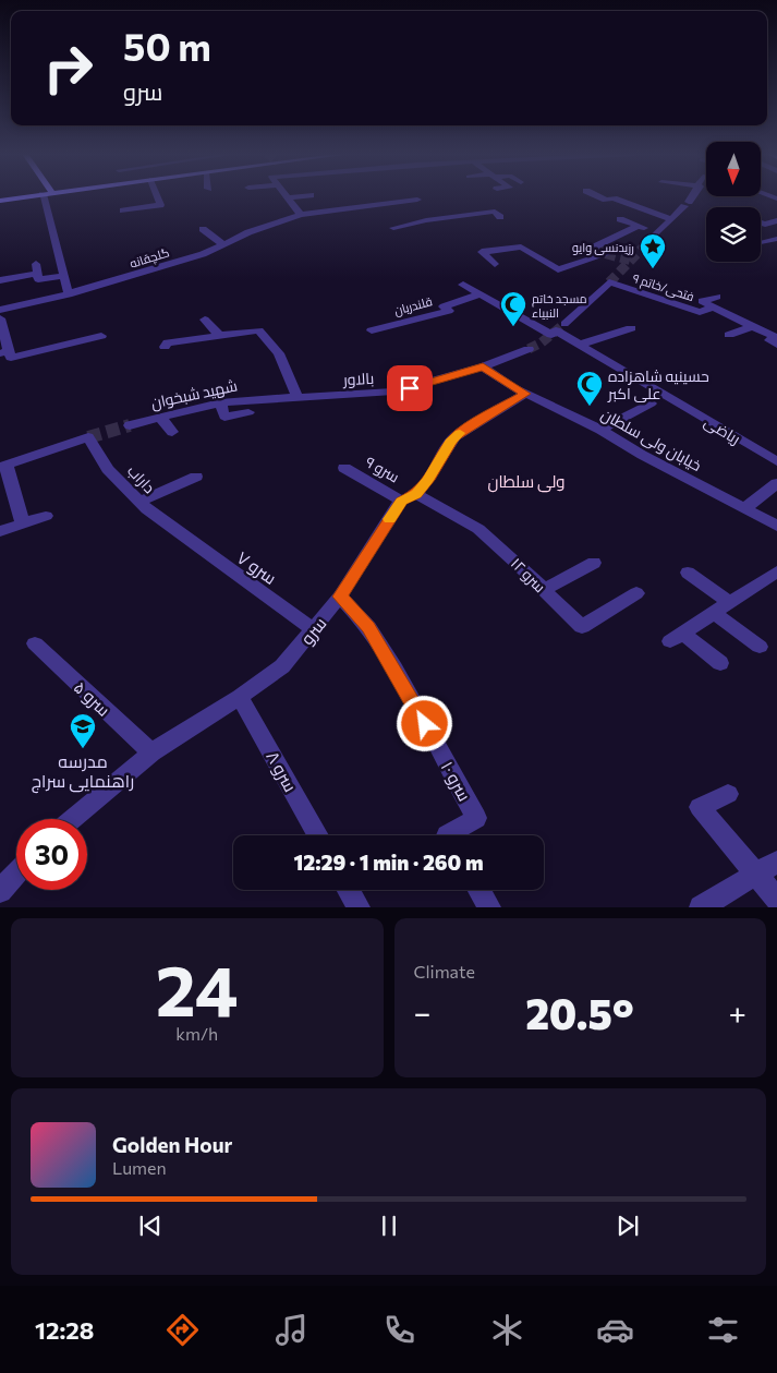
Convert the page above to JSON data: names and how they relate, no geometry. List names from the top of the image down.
{
  "streets": {
    "street": [
      "گلچقانه",
      "فتحی/خاتم ۹",
      "قلندریان",
      "بالاور",
      "شهید شبخوان",
      "ریاضی",
      "خیابان ولی سلطان",
      "سرو ۹",
      "داراب",
      "سرو ۷",
      "سرو ۱۲",
      "سرو",
      "سرو ۵",
      "سرو ۸",
      "سرو ۱۰"
    ]
  },
  "crossings": [
    ["فتحی/خاتم ۹", "ریاضی"],
    ["قلندریان", "ریاضی"],
    ["بالاور", "شهید شبخوان"],
    ["بالاور", "خیابان ولی سلطان"],
    ["خیابان ولی سلطان", "سرو"],
    ["سرو ۹", "سرو ۱۲"],
    ["سرو ۹", "سرو"],
    ["داراب", "سرو ۷"],
    ["سرو ۷", "سرو"],
    ["سرو ۱۲", "سرو"],
    ["سرو", "سرو ۵"],
    ["سرو", "سرو ۸"],
    ["سرو", "سرو ۱۰"]
  ],
  "districts": ["ولی سلطان"],
  "places": {
    "place": ["رزیدنسی وایو"],
    "mosque": ["مسجد خاتم النبیاء", "حسینیه شاهزاده علی اکبر"],
    "school or university": ["مدرسه راهنمایی سراج"]
  },
  "north": "bottom",
  "page": {
    "turn": ["50 m", "سرو"],
    "limit": "30",
    "trip": "12:29 · 1 min · 260 m",
    "tile": [
      ["24", "km/h"],
      "Climate"
    ],
    "heat": ["−", "20.5°", "+"],
    "song": ["Golden Hour", "Lumen"],
    "tabs": "12:28"
  }
}
